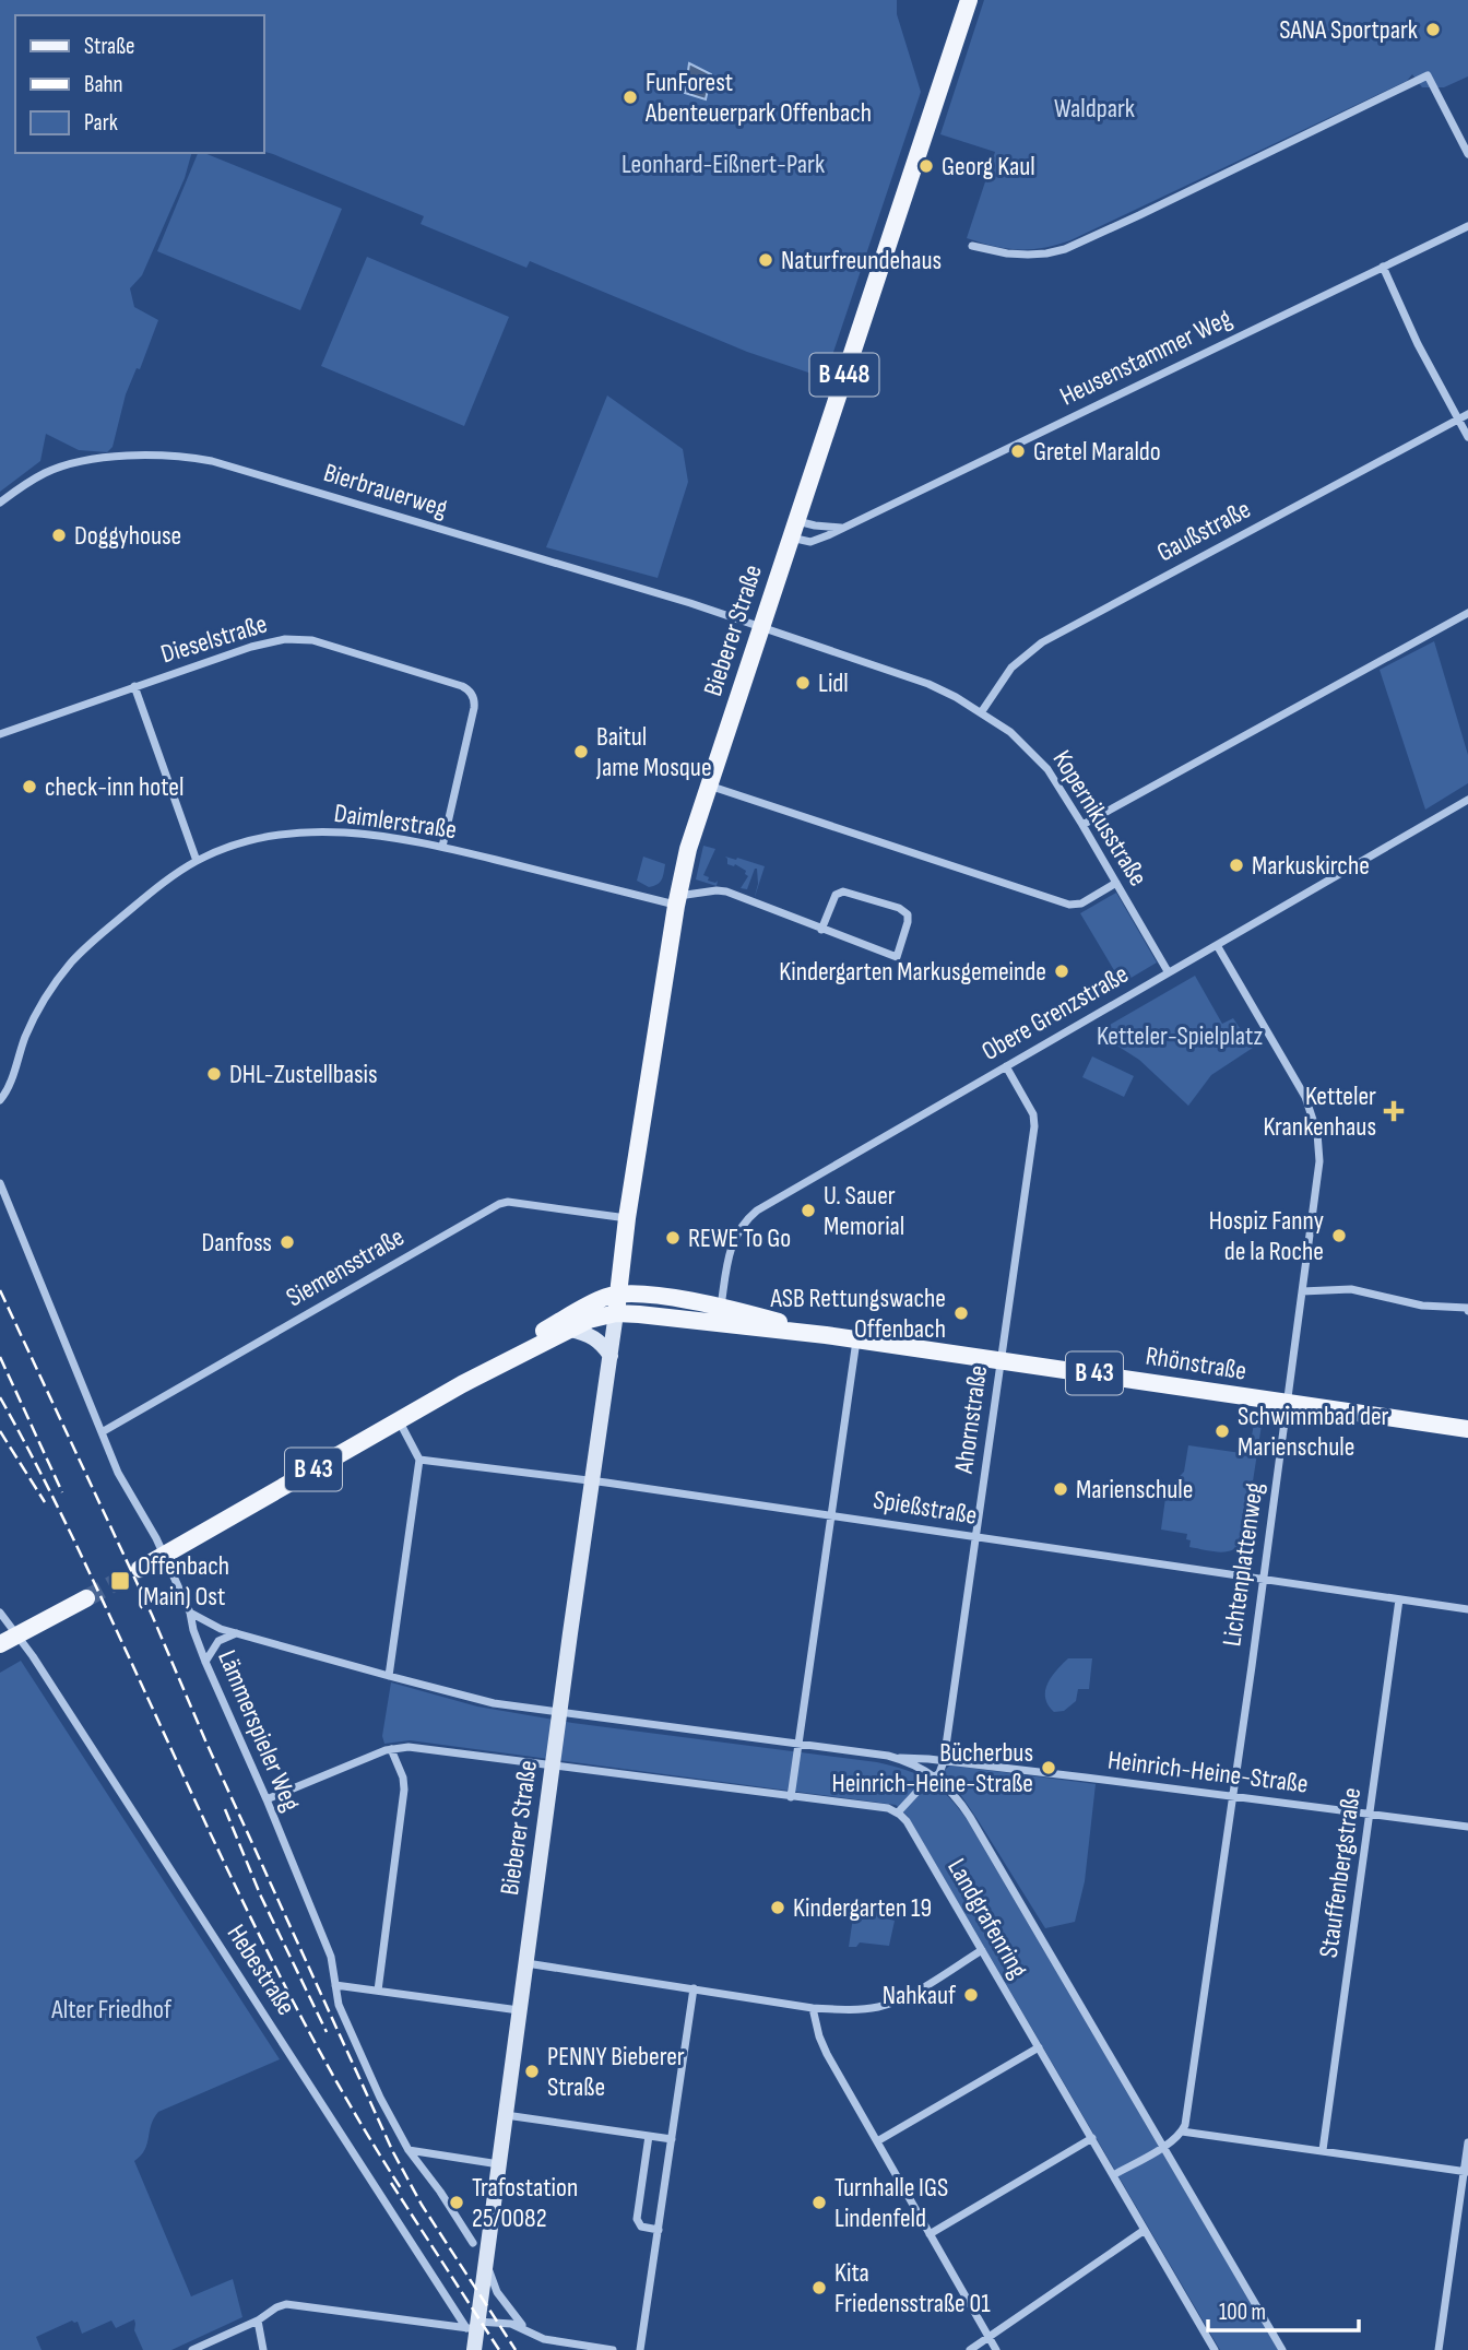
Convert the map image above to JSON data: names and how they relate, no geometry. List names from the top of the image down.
{
  "streets": {
    "main road": [
      "B 448",
      "Bieberer Straße",
      "Rhönstraße",
      "B 43"
    ],
    "street": [
      "Heusenstammer Weg",
      "Bierbrauerweg",
      "Gaußstraße",
      "Dieselstraße",
      "Kopernikusstraße",
      "Daimlerstraße",
      "Obere Grenzstraße",
      "Siemensstraße",
      "Ahornstraße",
      "Spießstraße",
      "Lichtenplattenweg",
      "Lämmerspieler Weg",
      "Heinrich-Heine-Straße",
      "Stauffenbergstraße",
      "Landgrafenring",
      "Hebestraße"
    ]
  },
  "crossings": [
    ["Heusenstammer Weg", "Bieberer Straße"],
    ["B 448", "Bieberer Straße"],
    ["B 448", "Rhönstraße"],
    ["B 448", "B 43"],
    ["Bierbrauerweg", "Bieberer Straße"],
    ["Bierbrauerweg", "Kopernikusstraße"],
    ["Gaußstraße", "Kopernikusstraße"],
    ["Bieberer Straße", "Kopernikusstraße"],
    ["Bieberer Straße", "Daimlerstraße"],
    ["Bieberer Straße", "Siemensstraße"],
    ["Bieberer Straße", "Rhönstraße"],
    ["Bieberer Straße", "B 43"],
    ["Bieberer Straße", "Spießstraße"],
    ["Bieberer Straße", "Landgrafenring"],
    ["Bieberer Straße", "Hebestraße"],
    ["Dieselstraße", "Daimlerstraße"],
    ["Kopernikusstraße", "Obere Grenzstraße"],
    ["Obere Grenzstraße", "Rhönstraße"],
    ["Obere Grenzstraße", "Ahornstraße"],
    ["Obere Grenzstraße", "Lichtenplattenweg"],
    ["Siemensstraße", "Lämmerspieler Weg"],
    ["Rhönstraße", "B 43"],
    ["Rhönstraße", "Ahornstraße"],
    ["Rhönstraße", "Lichtenplattenweg"],
    ["B 43", "Lämmerspieler Weg"],
    ["Ahornstraße", "Spießstraße"],
    ["Ahornstraße", "Heinrich-Heine-Straße"],
    ["Ahornstraße", "Landgrafenring"],
    ["Spießstraße", "Lichtenplattenweg"],
    ["Spießstraße", "Stauffenbergstraße"],
    ["Lichtenplattenweg", "Heinrich-Heine-Straße"],
    ["Lämmerspieler Weg", "Landgrafenring"],
    ["Heinrich-Heine-Straße", "Stauffenbergstraße"],
    ["Heinrich-Heine-Straße", "Landgrafenring"]
  ],
  "parks": [
    "Waldpark",
    "Leonhard-Eißnert-Park",
    "Ketteler-Spielplatz",
    "Alter Friedhof"
  ],
  "places": {
    "other": [
      "SANA Sportpark",
      "FunForest Abenteuerpark Offenbach",
      "Georg Kaul",
      "Naturfreundehaus",
      "Gretel Maraldo",
      "Doggyhouse",
      "Lidl",
      "Baitul Jame Mosque",
      "check-inn hotel",
      "Markuskirche",
      "Kindergarten Markusgemeinde",
      "DHL-Zustellbasis",
      "U. Sauer Memorial",
      "Hospiz Fanny de la Roche",
      "REWE To Go",
      "Danfoss",
      "ASB Rettungswache Offenbach",
      "Schwimmbad der Marienschule",
      "Marienschule",
      "Bücherbus Heinrich-Heine-Straße",
      "Kindergarten 19",
      "Nahkauf",
      "PENNY Bieberer Straße",
      "Trafostation 25/0082",
      "Turnhalle IGS Lindenfeld",
      "Kita Friedensstraße 01"
    ],
    "health": ["Ketteler Krankenhaus"],
    "transit": ["Offenbach (Main) Ost"]
  },
  "legend": ["Straße", "Bahn", "Park"],
  "scale_bar": "100 m"
}
